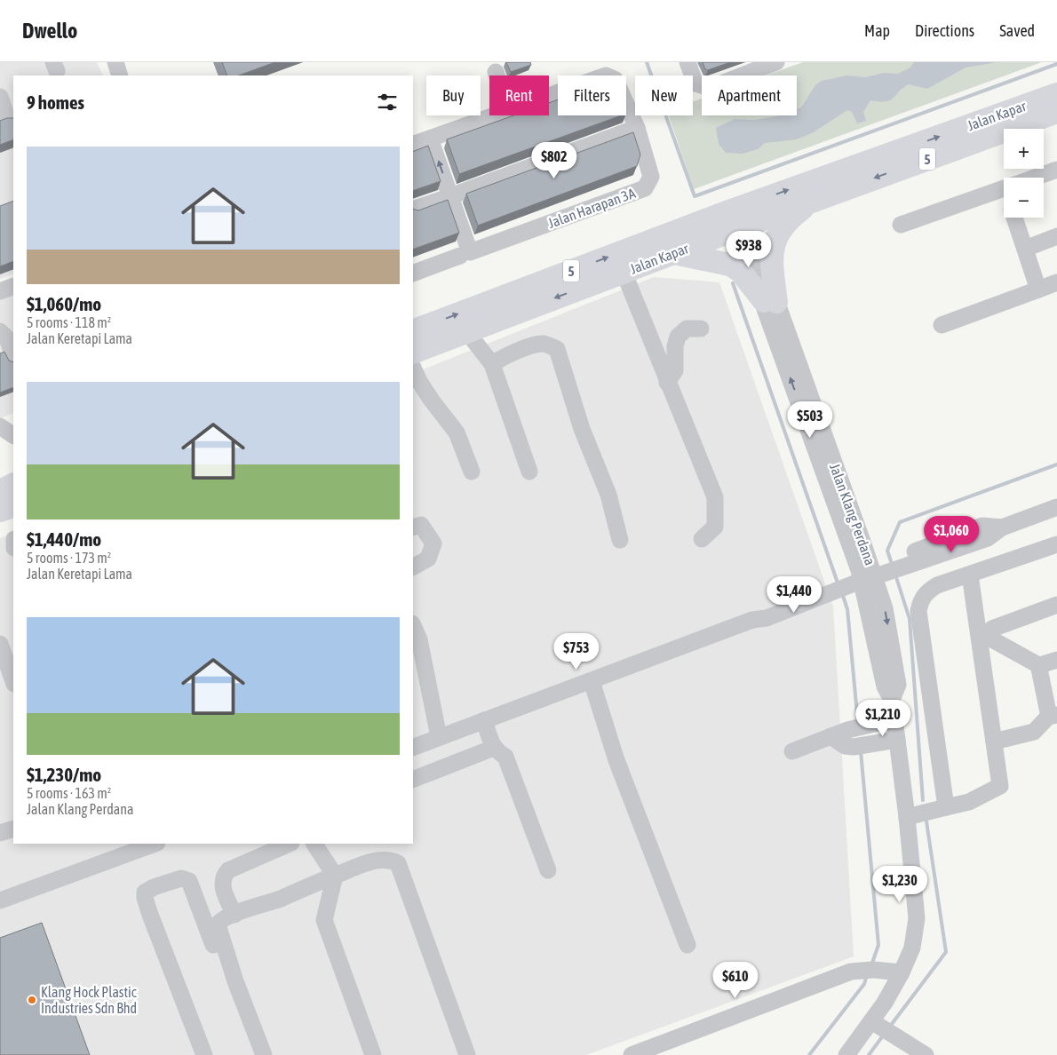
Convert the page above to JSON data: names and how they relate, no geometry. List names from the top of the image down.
{
  "streets": {
    "highway": ["Jalan Kapar", "5"],
    "street": ["Jalan Harapan 3A", "Jalan Klang Perdana"]
  },
  "crossings": [
    ["Jalan Kapar", "Jalan Klang Perdana"]
  ],
  "places": ["Klang Hock Plastic Industries Sdn Bhd"],
  "page": {
    "header": "Dwello",
    "nav": ["Map", "Directions", "Saved"],
    "chip": [
      "Buy",
      "Rent",
      "Filters",
      "New",
      "Apartment"
    ],
    "heading": "9 homes",
    "map_buttons": ["+", "−"],
    "list": [
      {
        "name": "$1,060/mo",
        "note": "5 rooms · 118 m² · Jalan Keretapi Lama"
      },
      {
        "name": "$1,440/mo",
        "note": "5 rooms · 173 m² · Jalan Keretapi Lama"
      },
      {
        "name": "$1,230/mo",
        "note": "5 rooms · 163 m² · Jalan Klang Perdana"
      }
    ],
    "price": [
      "$802",
      "$938",
      "$503",
      "$1,060",
      "$1,440",
      "$753",
      "$1,210",
      "$1,230",
      "$610"
    ]
  }
}
